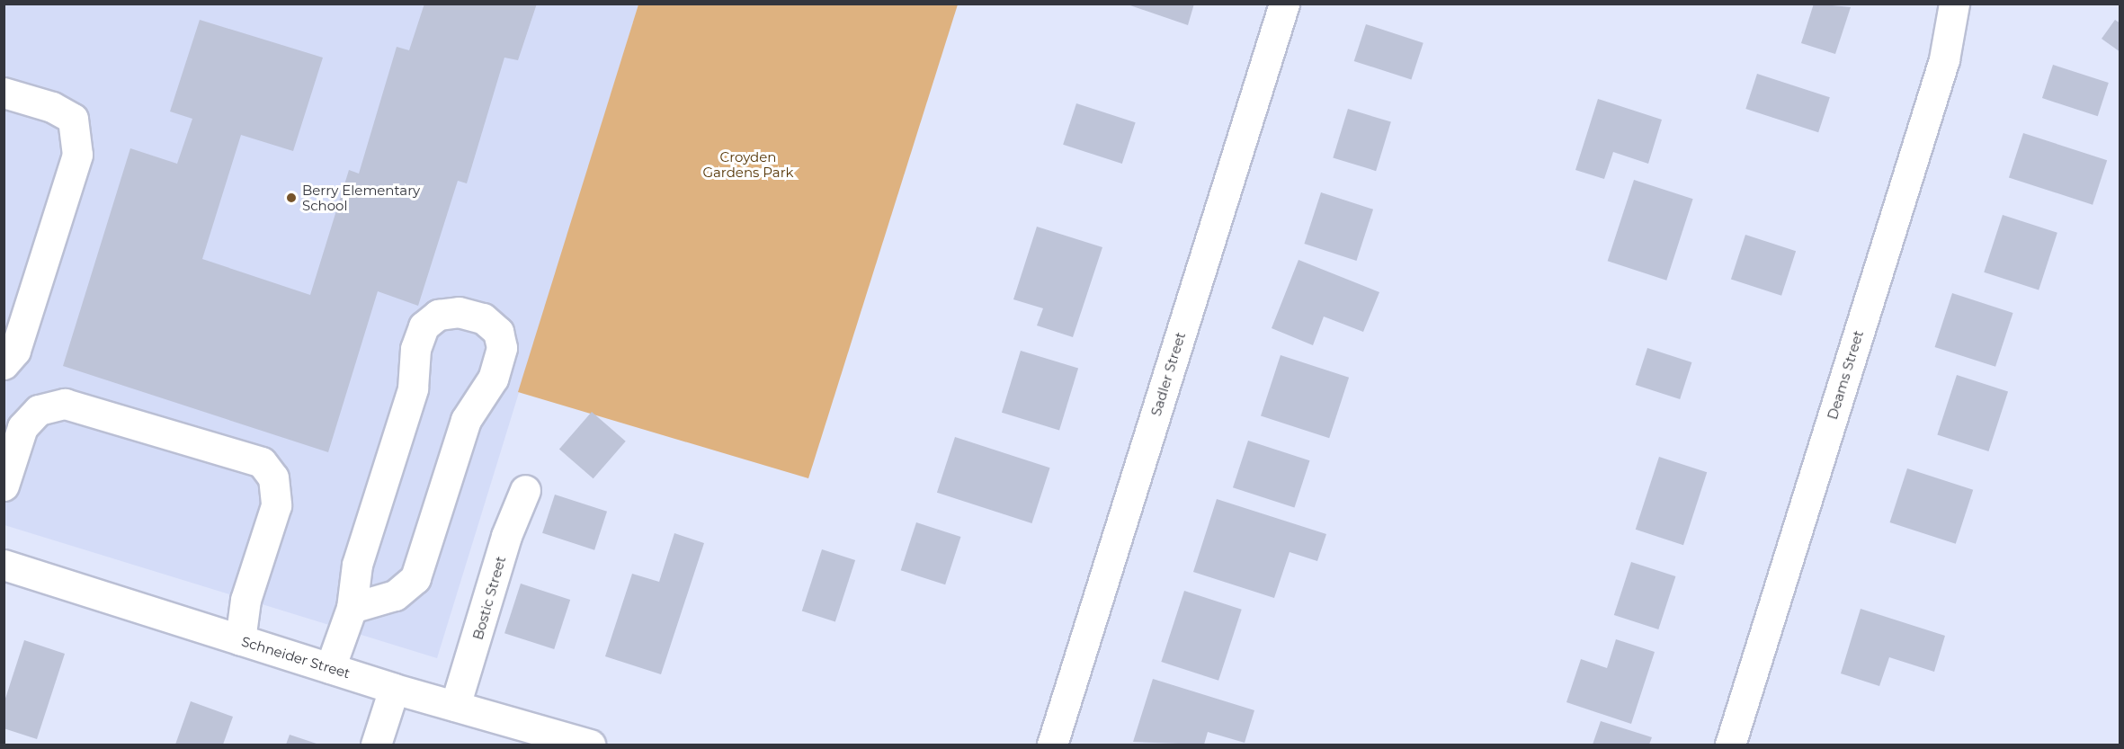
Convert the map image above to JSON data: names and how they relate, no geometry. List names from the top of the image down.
{
  "streets": {
    "street": [
      "Sadler Street",
      "Deams Street",
      "Bostic Street",
      "Schneider Street"
    ]
  },
  "crossings": [
    ["Bostic Street", "Schneider Street"]
  ],
  "parks": ["Croyden Gardens Park"],
  "places": ["Berry Elementary School"]
}
